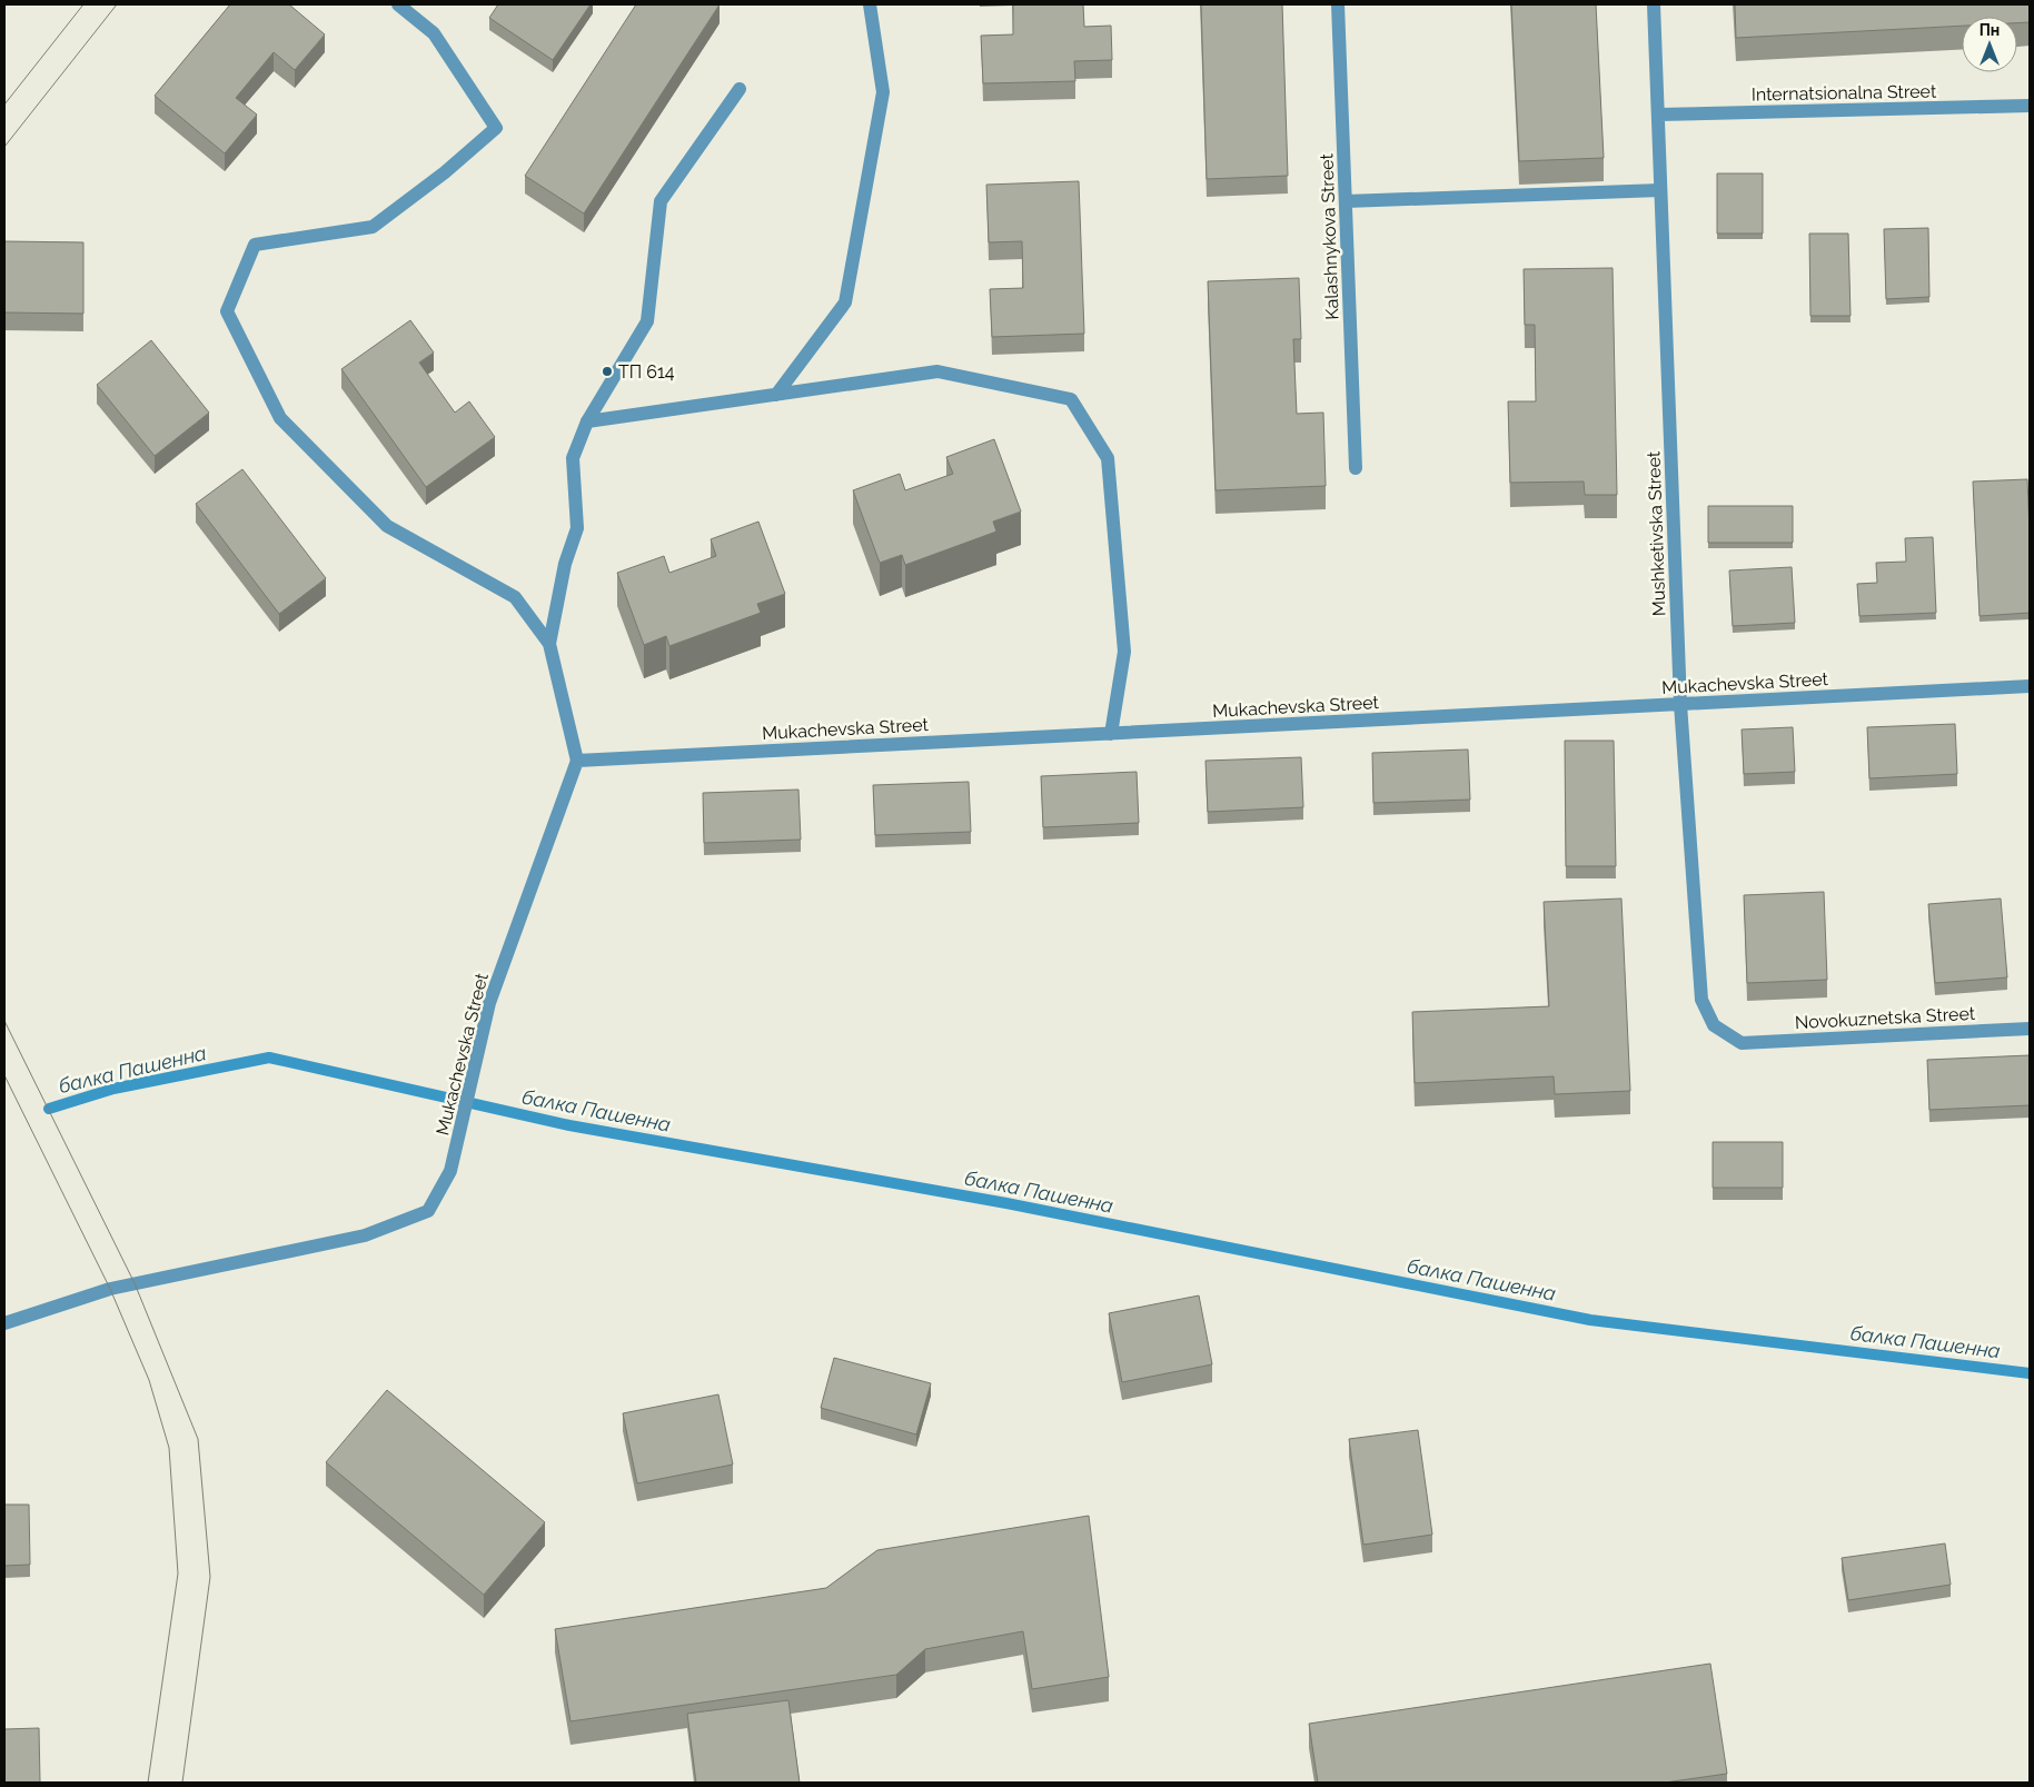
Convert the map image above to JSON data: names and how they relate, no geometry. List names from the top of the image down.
{
  "streets": {
    "street": [
      "Internatsionalna Street",
      "Kalashnykova Street",
      "Mushketivska Street",
      "Mukachevska Street",
      "Novokuznetska Street"
    ]
  },
  "crossings": [
    ["Internatsionalna Street", "Mushketivska Street"],
    ["Mushketivska Street", "Mukachevska Street"],
    ["Mushketivska Street", "Novokuznetska Street"]
  ],
  "water": ["балка Пашенна"],
  "places": ["ТП 614"],
  "north": "top"
}
